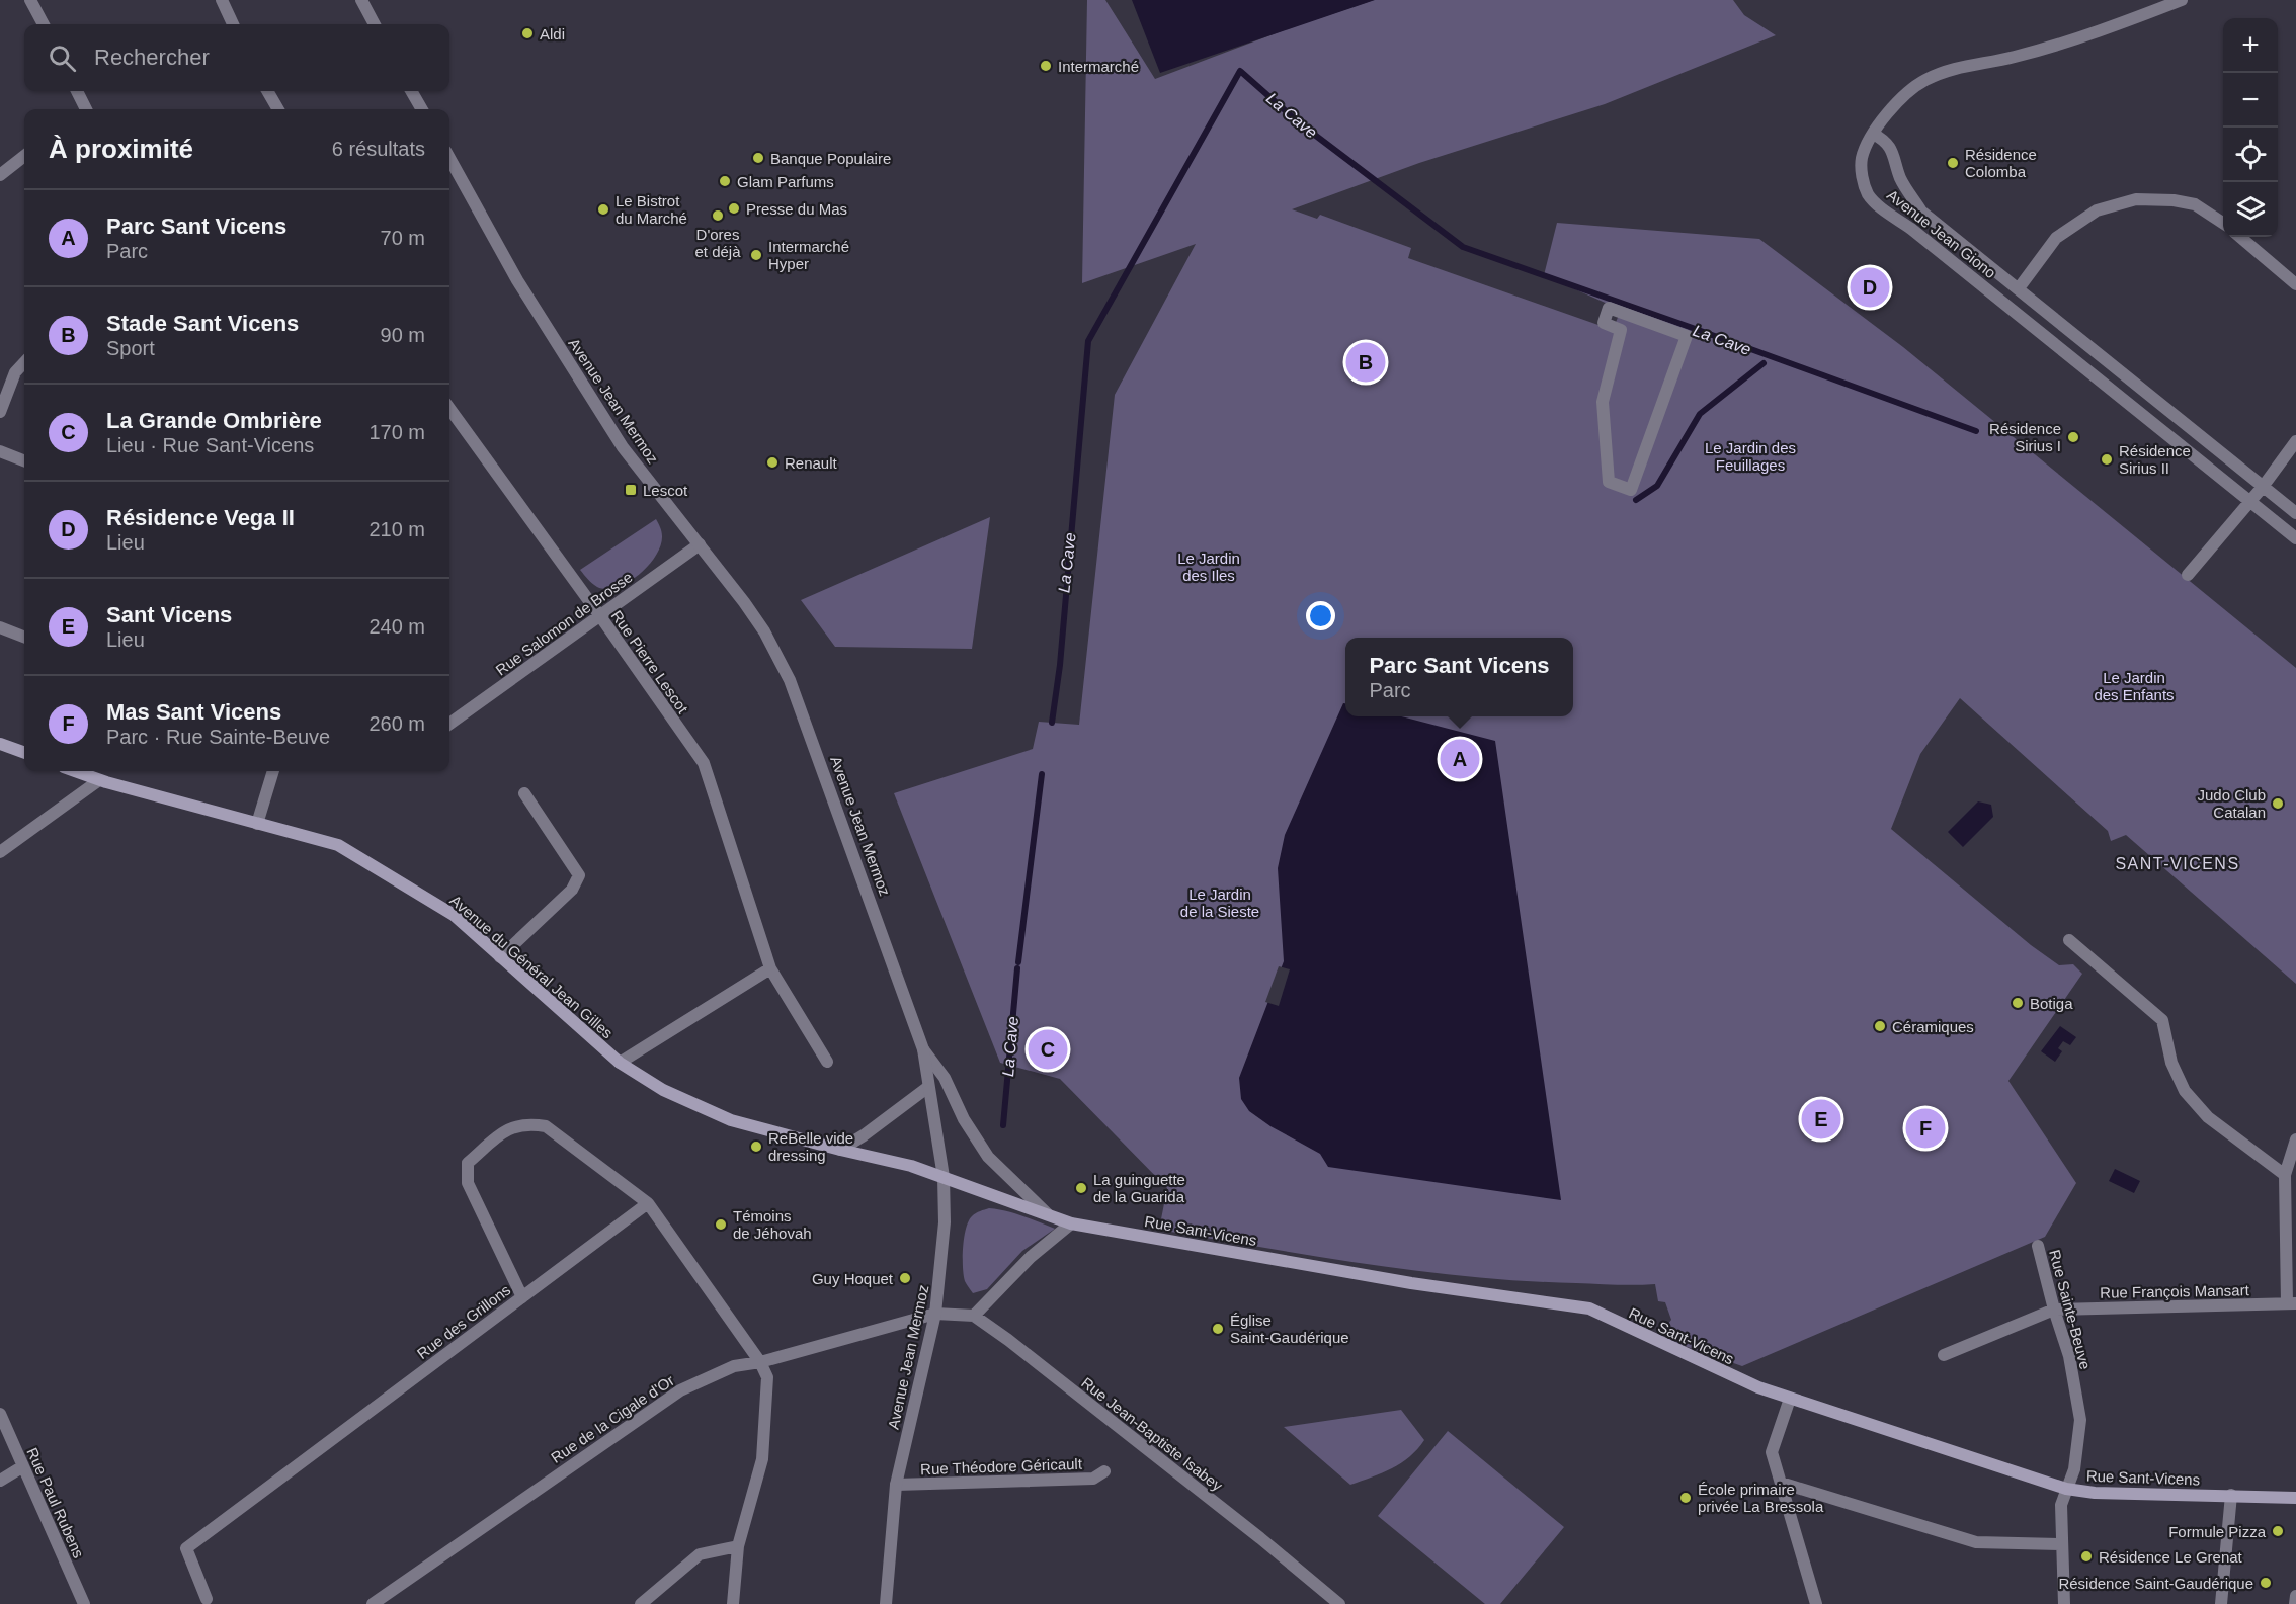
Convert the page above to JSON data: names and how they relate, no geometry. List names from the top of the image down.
{
  "streets": {
    "main road": ["Avenue du Général Jean Gilles", "Rue Sant-Vicens"],
    "street": [
      "Avenue Jean Giono",
      "Avenue Jean Mermoz",
      "Rue Salomon de Brosse",
      "Rue Pierre Lescot",
      "Rue François Mansart",
      "Rue Sainte-Beuve",
      "Rue des Grillons",
      "Rue de la Cigale d'Or",
      "Rue Jean-Baptiste Isabey",
      "Rue Théodore Géricault",
      "Rue Paul Rubens"
    ]
  },
  "crossings": [
    ["Avenue Jean Mermoz", "Rue Salomon de Brosse"],
    ["Avenue Jean Mermoz", "Avenue du Général Jean Gilles"],
    ["Avenue Jean Mermoz", "Rue Sant-Vicens"],
    ["Avenue Jean Mermoz", "Rue de la Cigale d'Or"],
    ["Avenue Jean Mermoz", "Rue Théodore Géricault"],
    ["Rue Salomon de Brosse", "Rue Pierre Lescot"],
    ["Avenue du Général Jean Gilles", "Rue Sant-Vicens"],
    ["Rue Sant-Vicens", "Rue Sainte-Beuve"],
    ["Rue François Mansart", "Rue Sainte-Beuve"]
  ],
  "districts": ["SANT-VICENS"],
  "water": ["La Cave"],
  "parks": [
    "Le Jardin des Feuillages",
    "Le Jardin des Iles",
    "Le Jardin des Enfants",
    "Le Jardin de la Sieste"
  ],
  "places": {
    "other": [
      "Aldi",
      "Intermarché",
      "Banque Populaire",
      "Résidence Colomba",
      "Glam Parfums",
      "Presse du Mas",
      "Le Bistrot du Marché",
      "D'ores et déjà",
      "Intermarché Hyper",
      "Résidence Sirius I",
      "Résidence Sirius II",
      "Renault",
      "Judo Club Catalan",
      "Botiga",
      "Céramiques",
      "ReBelle vide dressing",
      "La guinguette de la Guarida",
      "Témoins de Jéhovah",
      "Guy Hoquet",
      "Église Saint-Gaudérique",
      "École primaire privée La Bressola",
      "Formule Pizza",
      "Résidence Le Grenat",
      "Résidence Saint-Gaudérique"
    ],
    "transit": ["Lescot"]
  },
  "page": {
    "map_buttons": ["+", "−"],
    "search": "Rechercher",
    "heading": ["À proximité", "6 résultats"],
    "list": [
      {
        "mark": "A",
        "name": "Parc Sant Vicens",
        "note": "Parc",
        "value": "70 m"
      },
      {
        "mark": "B",
        "name": "Stade Sant Vicens",
        "note": "Sport",
        "value": "90 m"
      },
      {
        "mark": "C",
        "name": "La Grande Ombrière",
        "note": "Lieu · Rue Sant-Vicens",
        "value": "170 m"
      },
      {
        "mark": "D",
        "name": "Résidence Vega II",
        "note": "Lieu",
        "value": "210 m"
      },
      {
        "mark": "E",
        "name": "Sant Vicens",
        "note": "Lieu",
        "value": "240 m"
      },
      {
        "mark": "F",
        "name": "Mas Sant Vicens",
        "note": "Parc · Rue Sainte-Beuve",
        "value": "260 m"
      }
    ],
    "pins": [
      "D",
      "B",
      "A",
      "C",
      "E",
      "F"
    ],
    "popup": ["Parc Sant Vicens", "Parc"]
  }
}
